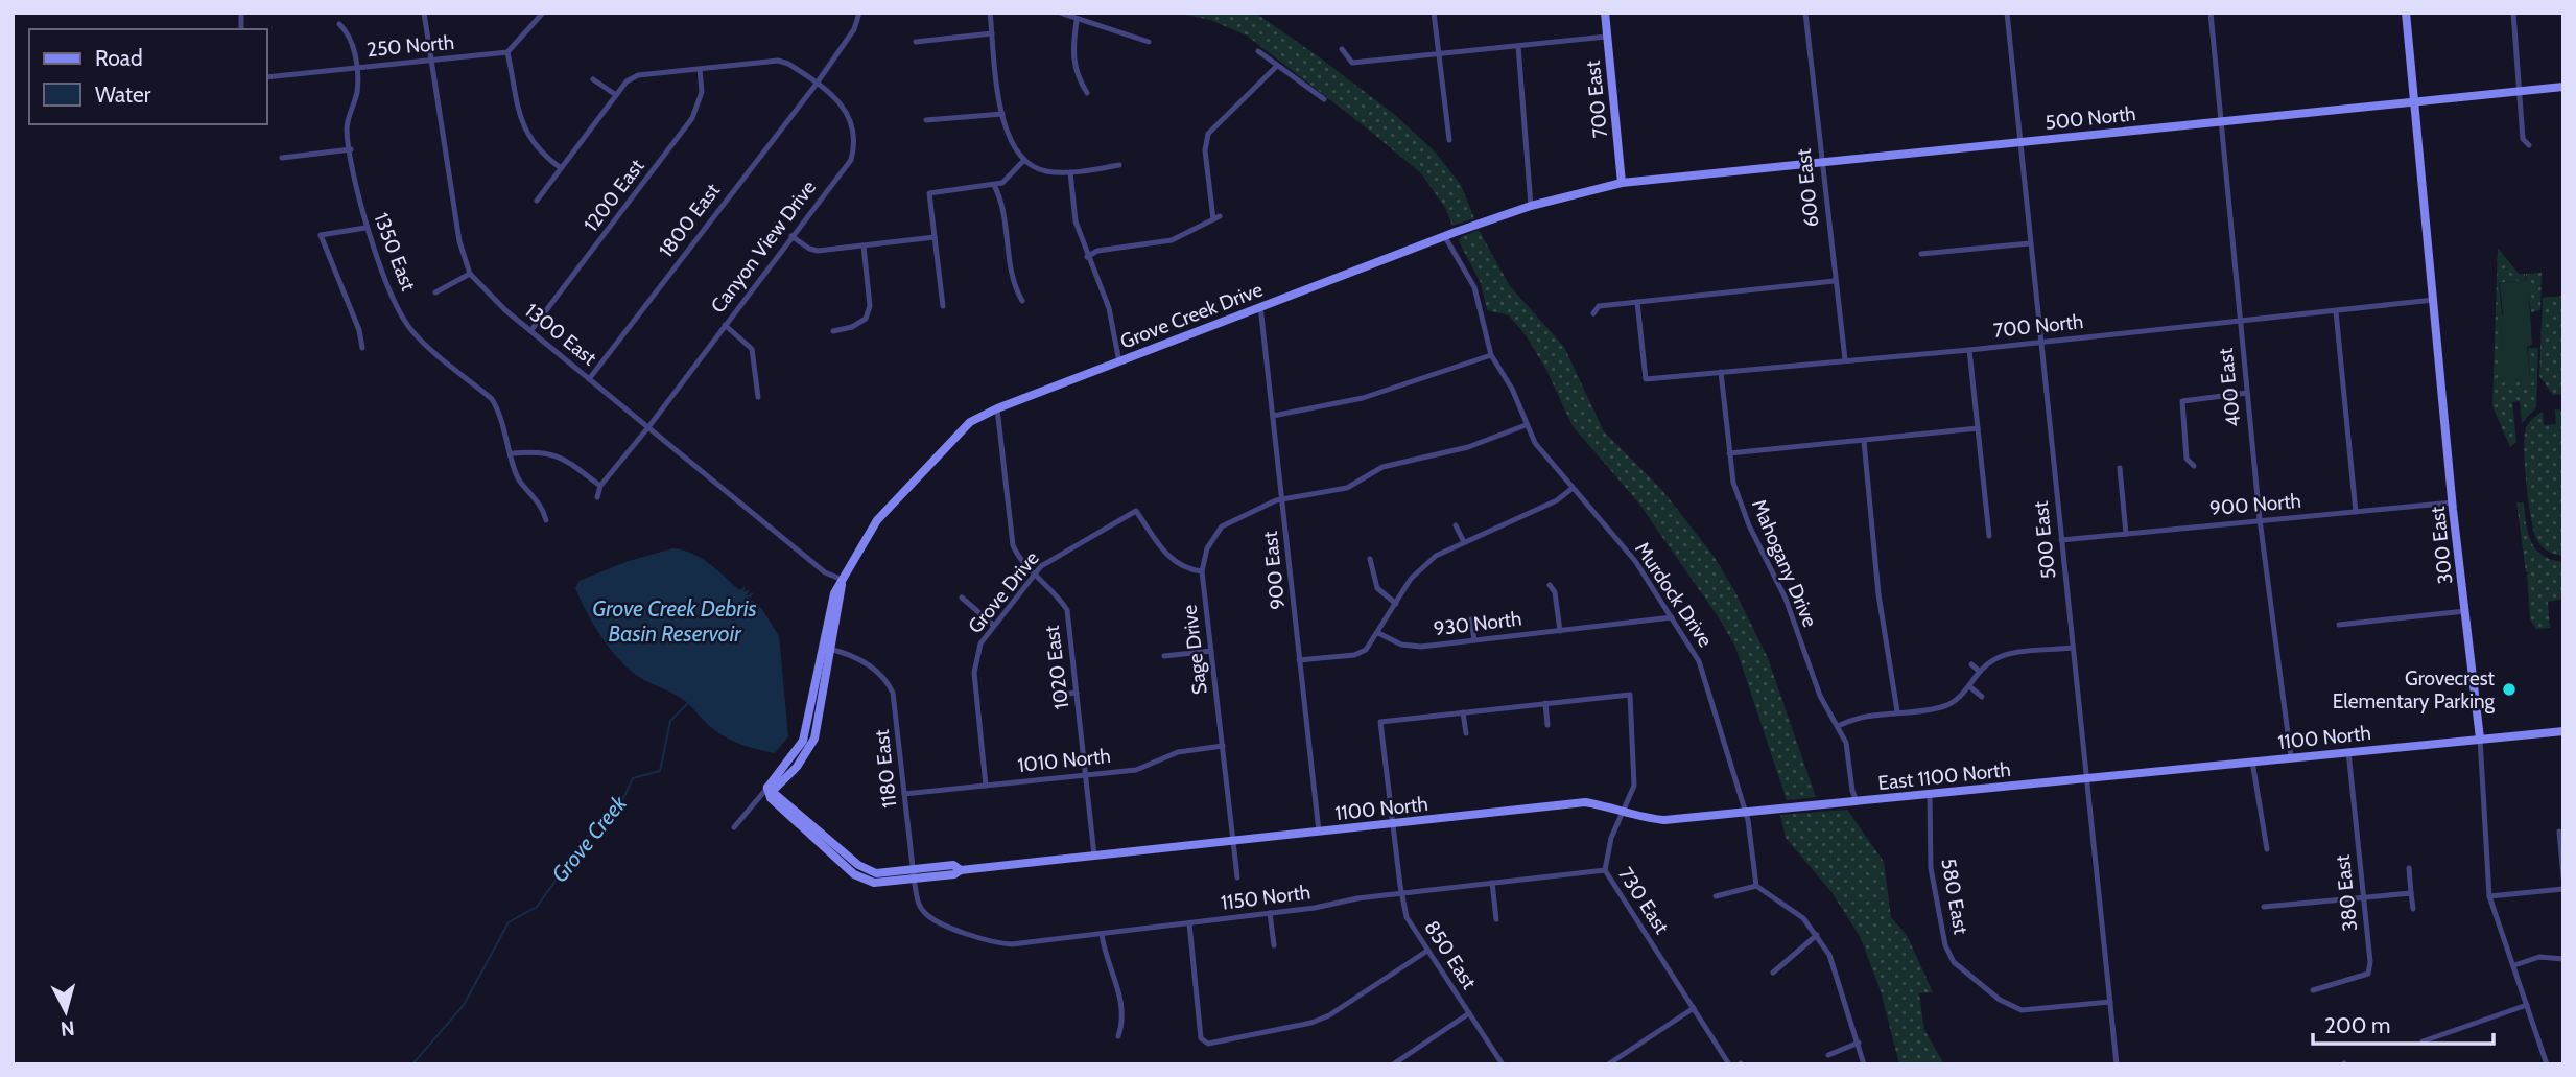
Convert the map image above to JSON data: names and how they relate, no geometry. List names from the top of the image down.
{
  "streets": {
    "street": [
      "250 North",
      "700 East",
      "500 North",
      "600 East",
      "1200 East",
      "1800 East",
      "Canyon View Drive",
      "1350 East",
      "Grove Creek Drive",
      "700 North",
      "1300 East",
      "400 East",
      "900 North",
      "500 East",
      "300 East",
      "Mahogany Drive",
      "900 East",
      "Grove Drive",
      "Murdock Drive",
      "930 North",
      "Sage Drive",
      "1020 East",
      "1100 North",
      "1010 North",
      "1180 East",
      "East 1100 North",
      "380 East",
      "580 East",
      "1150 North",
      "730 East",
      "850 East"
    ]
  },
  "crossings": [
    ["250 North", "1350 East"],
    ["250 North", "1300 East"],
    ["700 East", "500 North"],
    ["700 East", "Grove Creek Drive"],
    ["500 North", "600 East"],
    ["500 North", "Grove Creek Drive"],
    ["500 North", "400 East"],
    ["500 North", "500 East"],
    ["500 North", "300 East"],
    ["600 East", "700 North"],
    ["1200 East", "Canyon View Drive"],
    ["1200 East", "1300 East"],
    ["1800 East", "Canyon View Drive"],
    ["1800 East", "1300 East"],
    ["Canyon View Drive", "1300 East"],
    ["Grove Creek Drive", "1300 East"],
    ["Grove Creek Drive", "900 East"],
    ["Grove Creek Drive", "Murdock Drive"],
    ["Grove Creek Drive", "1020 East"],
    ["Grove Creek Drive", "1100 North"],
    ["Grove Creek Drive", "1180 East"],
    ["700 North", "400 East"],
    ["700 North", "500 East"],
    ["700 North", "300 East"],
    ["700 North", "Mahogany Drive"],
    ["400 East", "900 North"],
    ["400 East", "1100 North"],
    ["900 North", "500 East"],
    ["900 North", "300 East"],
    ["500 East", "1100 North"],
    ["500 East", "East 1100 North"],
    ["500 East", "580 East"],
    ["300 East", "1100 North"],
    ["Mahogany Drive", "East 1100 North"],
    ["900 East", "Sage Drive"],
    ["900 East", "1100 North"],
    ["Grove Drive", "Sage Drive"],
    ["Grove Drive", "1020 East"],
    ["Grove Drive", "1010 North"],
    ["Murdock Drive", "930 North"],
    ["Murdock Drive", "Sage Drive"],
    ["Murdock Drive", "1100 North"],
    ["Sage Drive", "1100 North"],
    ["Sage Drive", "1010 North"],
    ["1020 East", "1100 North"],
    ["1020 East", "1010 North"],
    ["1100 North", "1180 East"],
    ["1100 North", "East 1100 North"],
    ["1100 North", "380 East"],
    ["1100 North", "730 East"],
    ["1100 North", "850 East"],
    ["1010 North", "1180 East"],
    ["1180 East", "1150 North"],
    ["East 1100 North", "580 East"],
    ["1150 North", "730 East"],
    ["1150 North", "850 East"]
  ],
  "water": ["Grove Creek Debris Basin Reservoir", "Grove Creek"],
  "places": ["Grovecrest Elementary Parking"],
  "legend": ["Road", "Water"],
  "scale_bar": "200 m",
  "north": "bottom"
}
